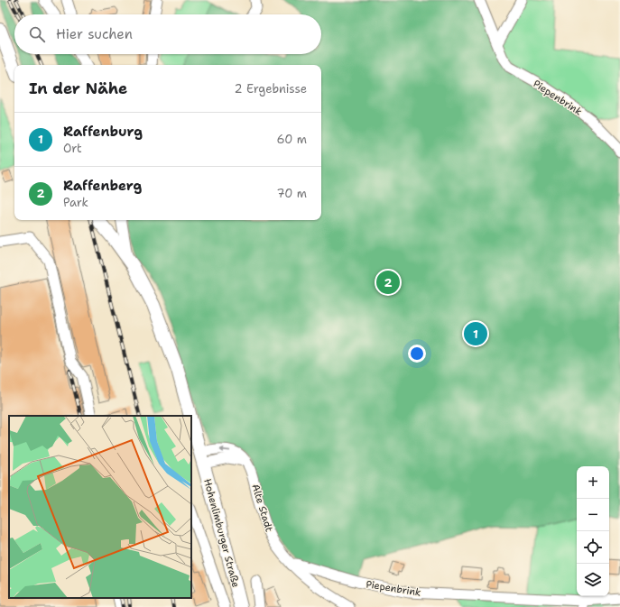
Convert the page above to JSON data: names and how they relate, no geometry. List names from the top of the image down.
{
  "streets": {
    "main road": ["Hohenlimburger Straße"],
    "street": ["Piepenbrink", "Alte Stadt"]
  },
  "crossings": [
    ["Piepenbrink", "Alte Stadt"]
  ],
  "page": {
    "search": "Hier suchen",
    "heading": ["In der Nähe", "2 Ergebnisse"],
    "list": [
      {
        "mark": "1",
        "name": "Raffenburg",
        "note": "Ort",
        "value": "60 m"
      },
      {
        "mark": "2",
        "name": "Raffenberg",
        "note": "Park",
        "value": "70 m"
      }
    ],
    "pins": ["2", "1"],
    "map_buttons": ["+", "−"]
  }
}
